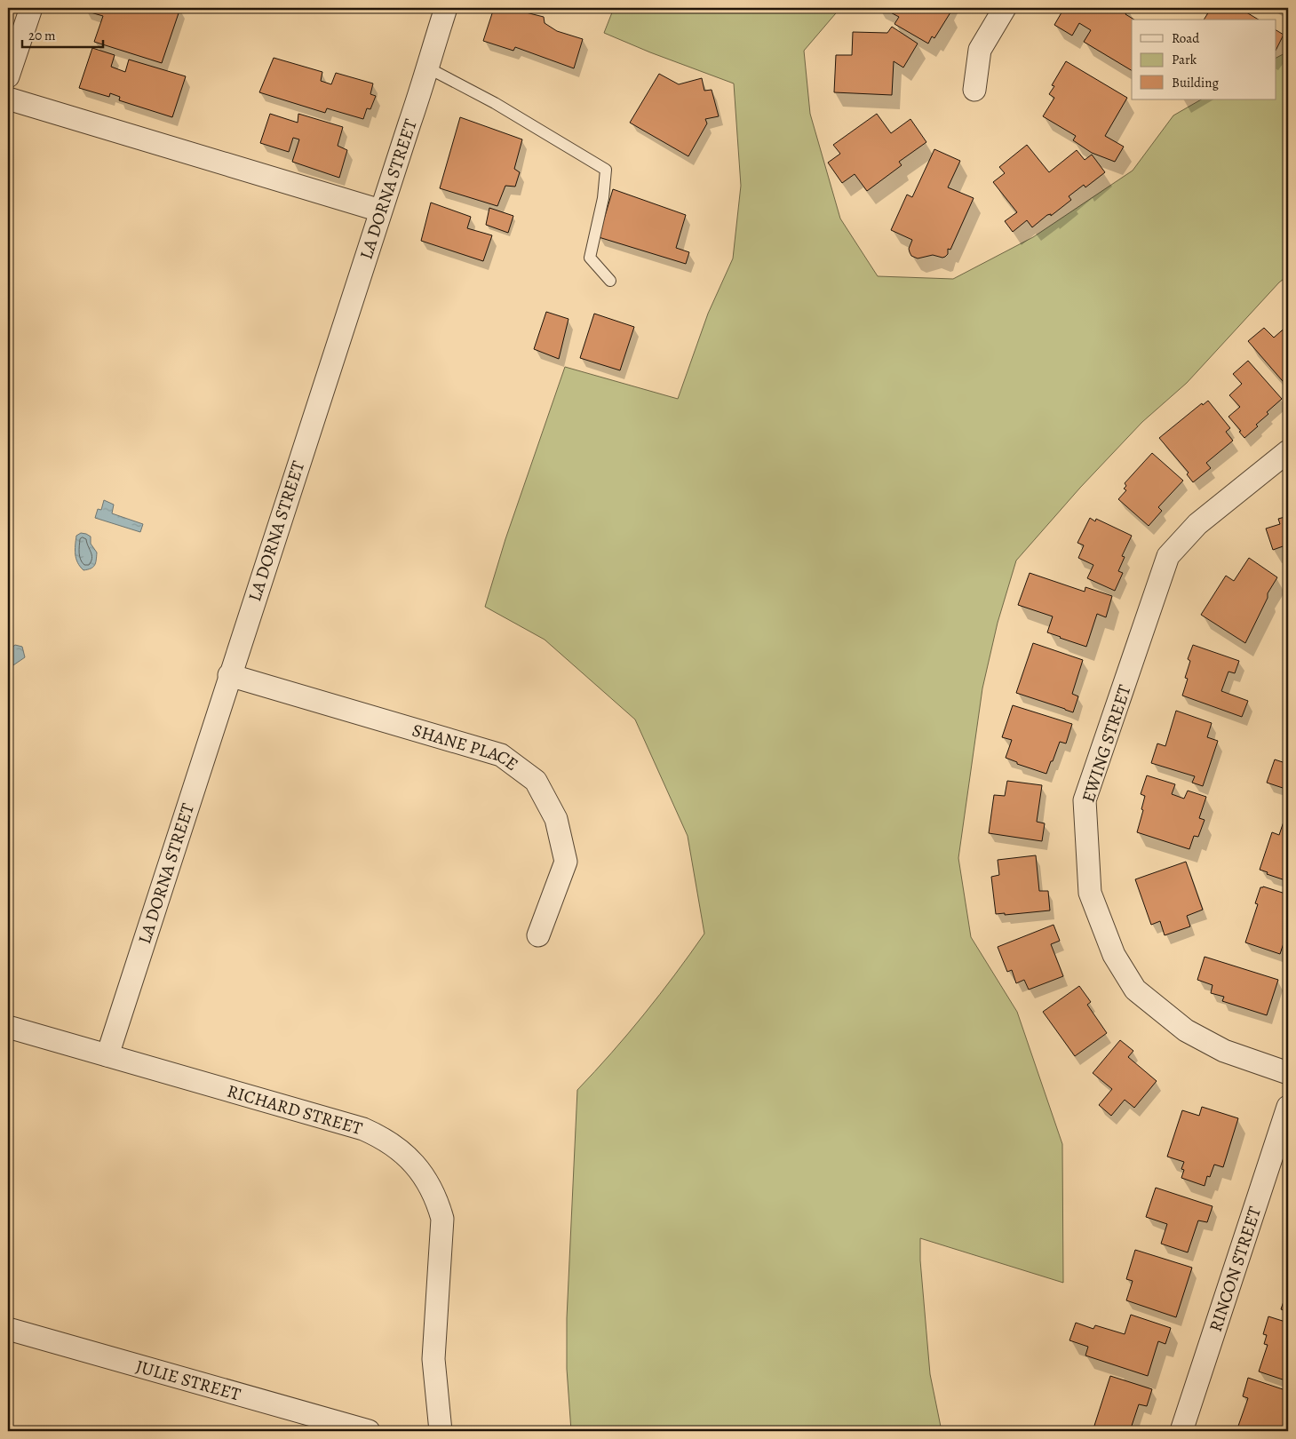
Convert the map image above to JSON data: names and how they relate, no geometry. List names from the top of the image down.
{
  "streets": {
    "street": [
      "LA DORNA STREET",
      "EWING STREET",
      "SHANE PLACE",
      "RICHARD STREET",
      "RINCON STREET",
      "JULIE STREET"
    ]
  },
  "crossings": [
    ["LA DORNA STREET", "SHANE PLACE"],
    ["LA DORNA STREET", "RICHARD STREET"]
  ],
  "legend": ["Road", "Park", "Building"],
  "scale_bar": "20 m"
}
